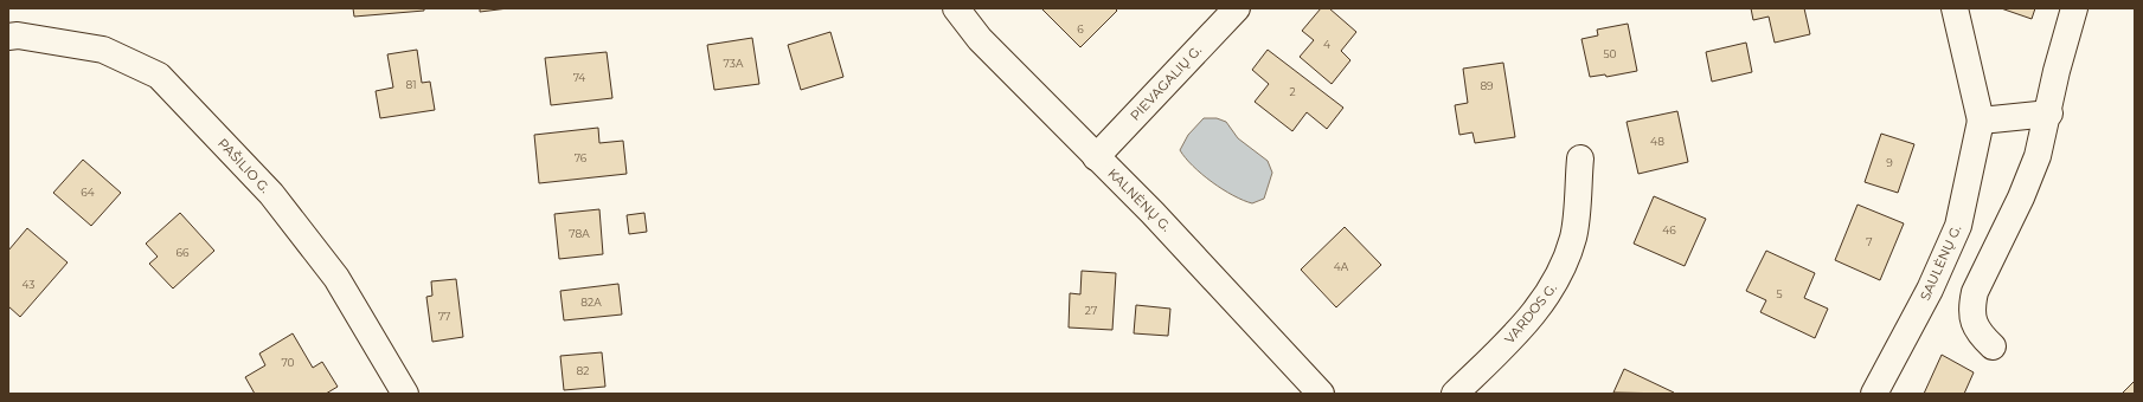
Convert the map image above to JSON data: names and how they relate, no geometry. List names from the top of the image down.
{
  "streets": {
    "street": [
      "PIEVAGALIŲ G.",
      "PAŠILIO G.",
      "KALNĖNŲ G.",
      "SAULĖNŲ G.",
      "VARDOS G."
    ]
  },
  "crossings": [
    ["PIEVAGALIŲ G.", "KALNĖNŲ G."]
  ],
  "house_numbers": [
    "6",
    "4",
    "50",
    "73A",
    "74",
    "81",
    "89",
    "2",
    "48",
    "76",
    "9",
    "64",
    "46",
    "78A",
    "7",
    "66",
    "4A",
    "43",
    "5",
    "82A",
    "27",
    "77",
    "70",
    "82"
  ]
}
